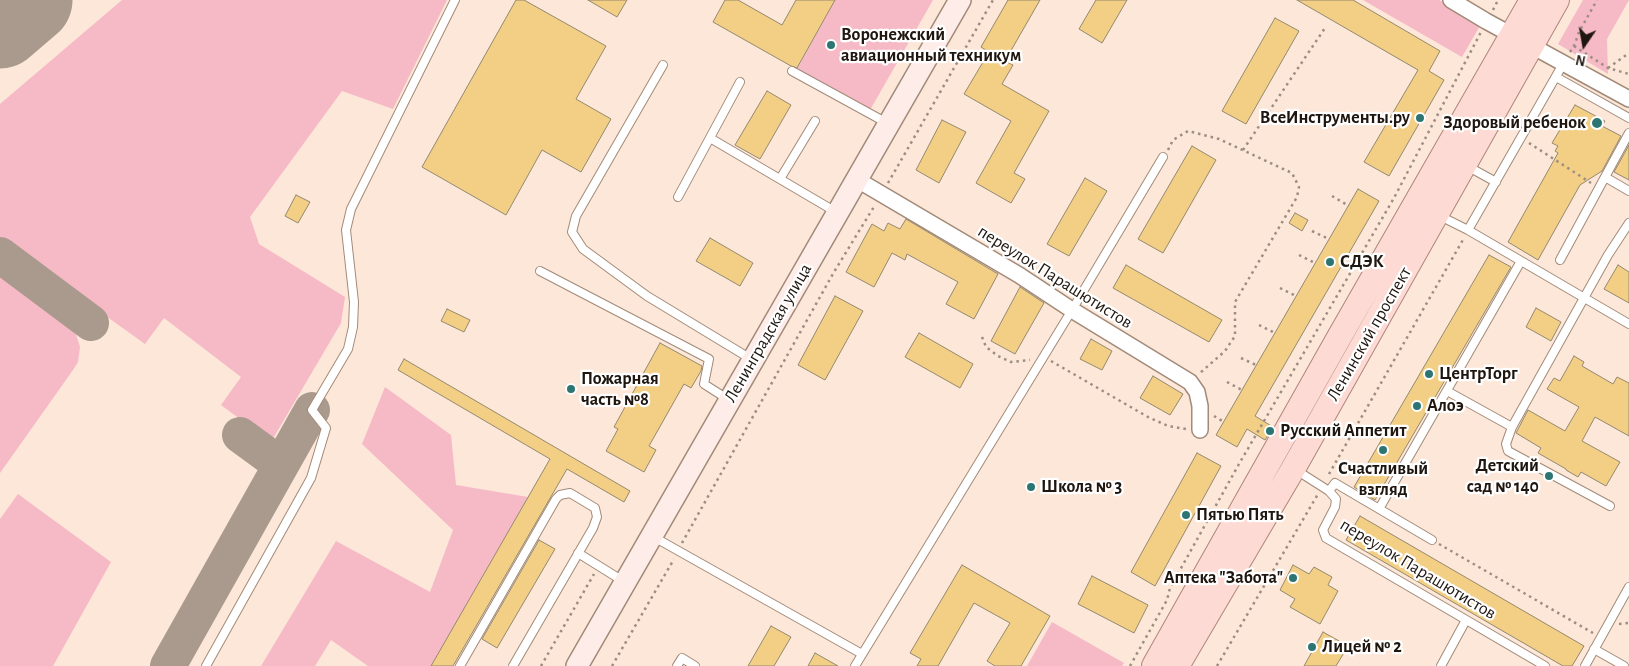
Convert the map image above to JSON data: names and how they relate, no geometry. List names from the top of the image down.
{
  "streets": {
    "main road": ["Ленинградская улица", "Ленинский проспект"],
    "street": ["переулок Парашютистов"]
  },
  "crossings": [
    ["переулок Парашютистов", "Ленинградская улица"]
  ],
  "places": [
    "Воронежский авиационный техникум",
    "ВсеИнструменты.ру",
    "Здоровый ребенок",
    "СДЭК",
    "ЦентрТорг",
    "Пожарная часть №8",
    "Алоэ",
    "Русский Аппетит",
    "Счастливый взгляд",
    "Детский сад № 140",
    "Школа № 3",
    "Пятью Пять",
    "Аптека \"Забота\"",
    "Лицей № 2"
  ],
  "north": "bottom"
}
